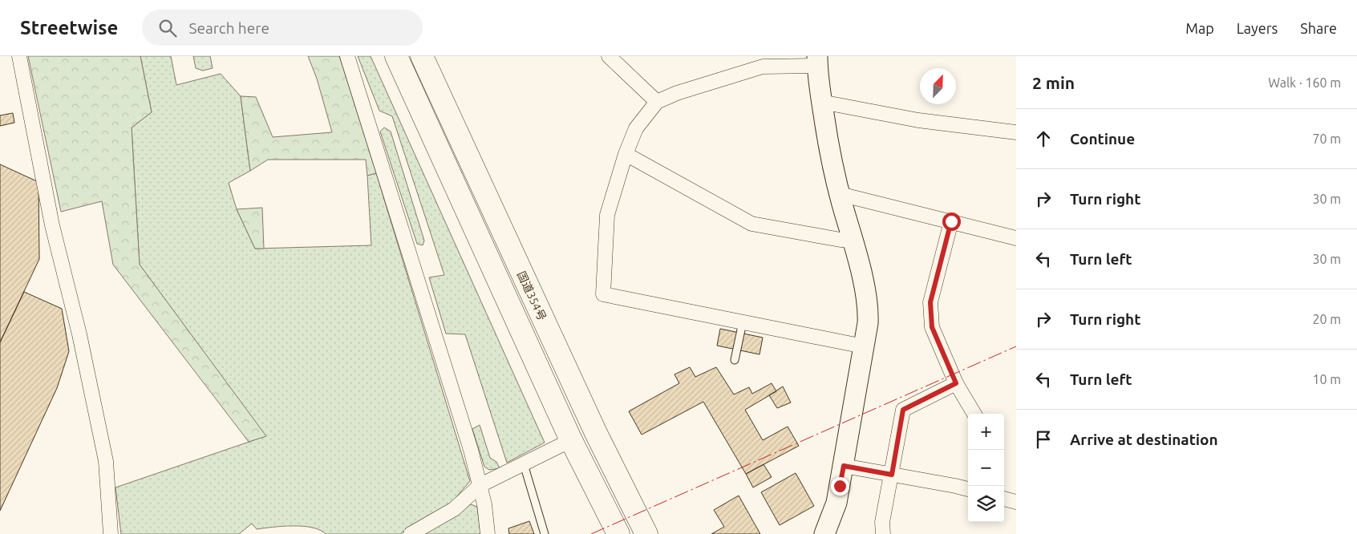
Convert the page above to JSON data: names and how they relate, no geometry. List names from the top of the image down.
{
  "streets": {
    "highway": ["国道354号"]
  },
  "north": "top right",
  "page": {
    "header": "Streetwise",
    "search": "Search here",
    "nav": ["Map", "Layers", "Share"],
    "heading": ["2 min", "Walk · 160 m"],
    "list": [
      ["Continue", "70 m"],
      ["Turn right", "30 m"],
      ["Turn left", "30 m"],
      ["Turn right", "20 m"],
      ["Turn left", "10 m"],
      "Arrive at destination"
    ],
    "map_buttons": ["+", "−"]
  }
}
